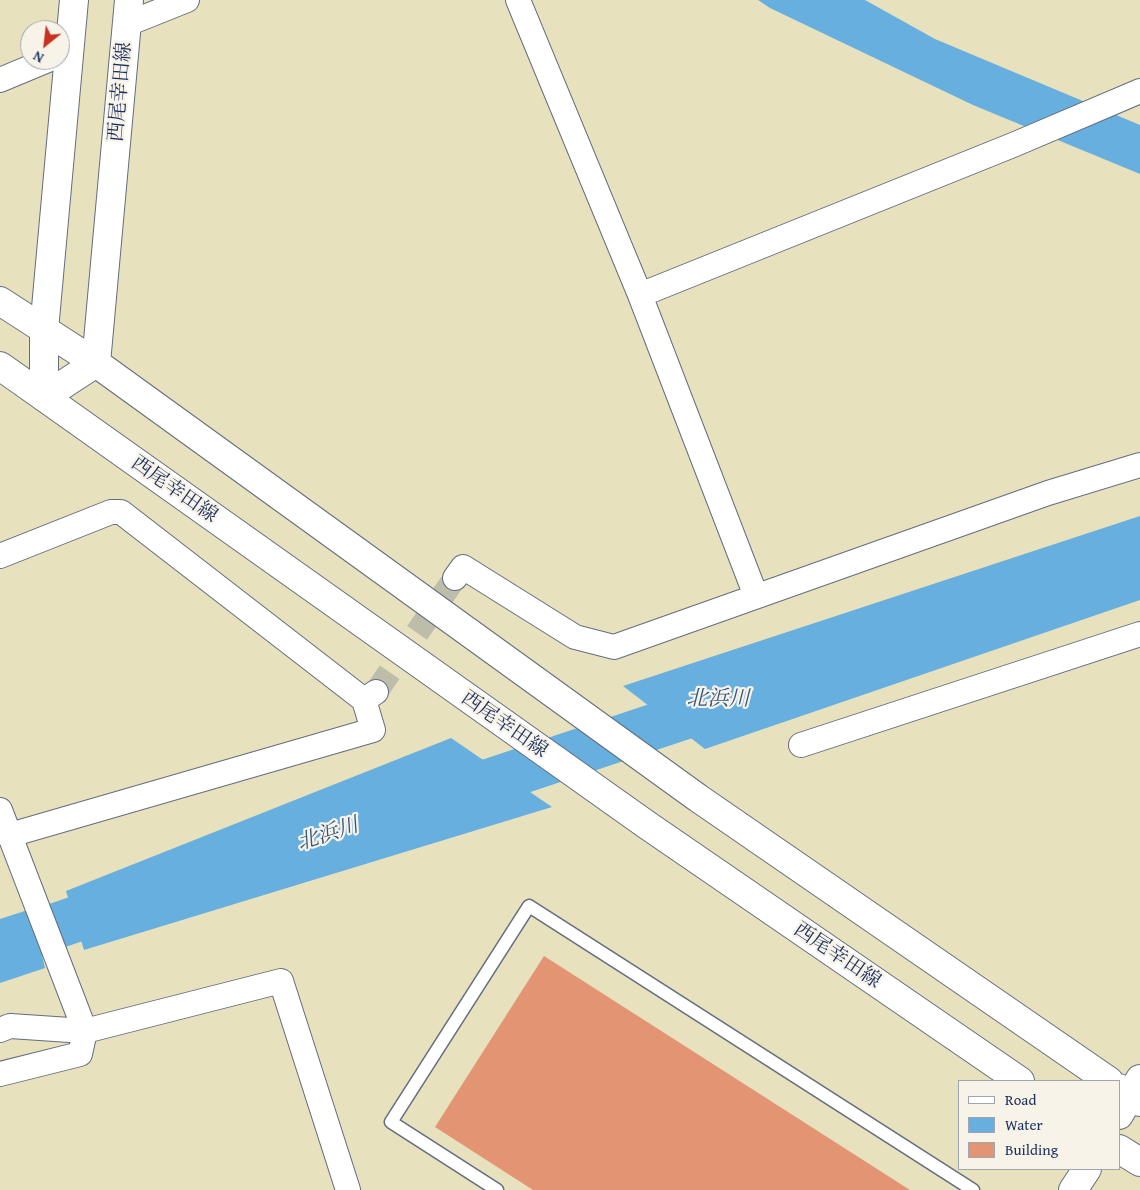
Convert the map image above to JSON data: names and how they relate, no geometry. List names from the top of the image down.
{
  "streets": {
    "main road": ["西尾幸田線"]
  },
  "water": ["北浜川"],
  "legend": ["Road", "Water", "Building"],
  "north": "bottom left"
}
